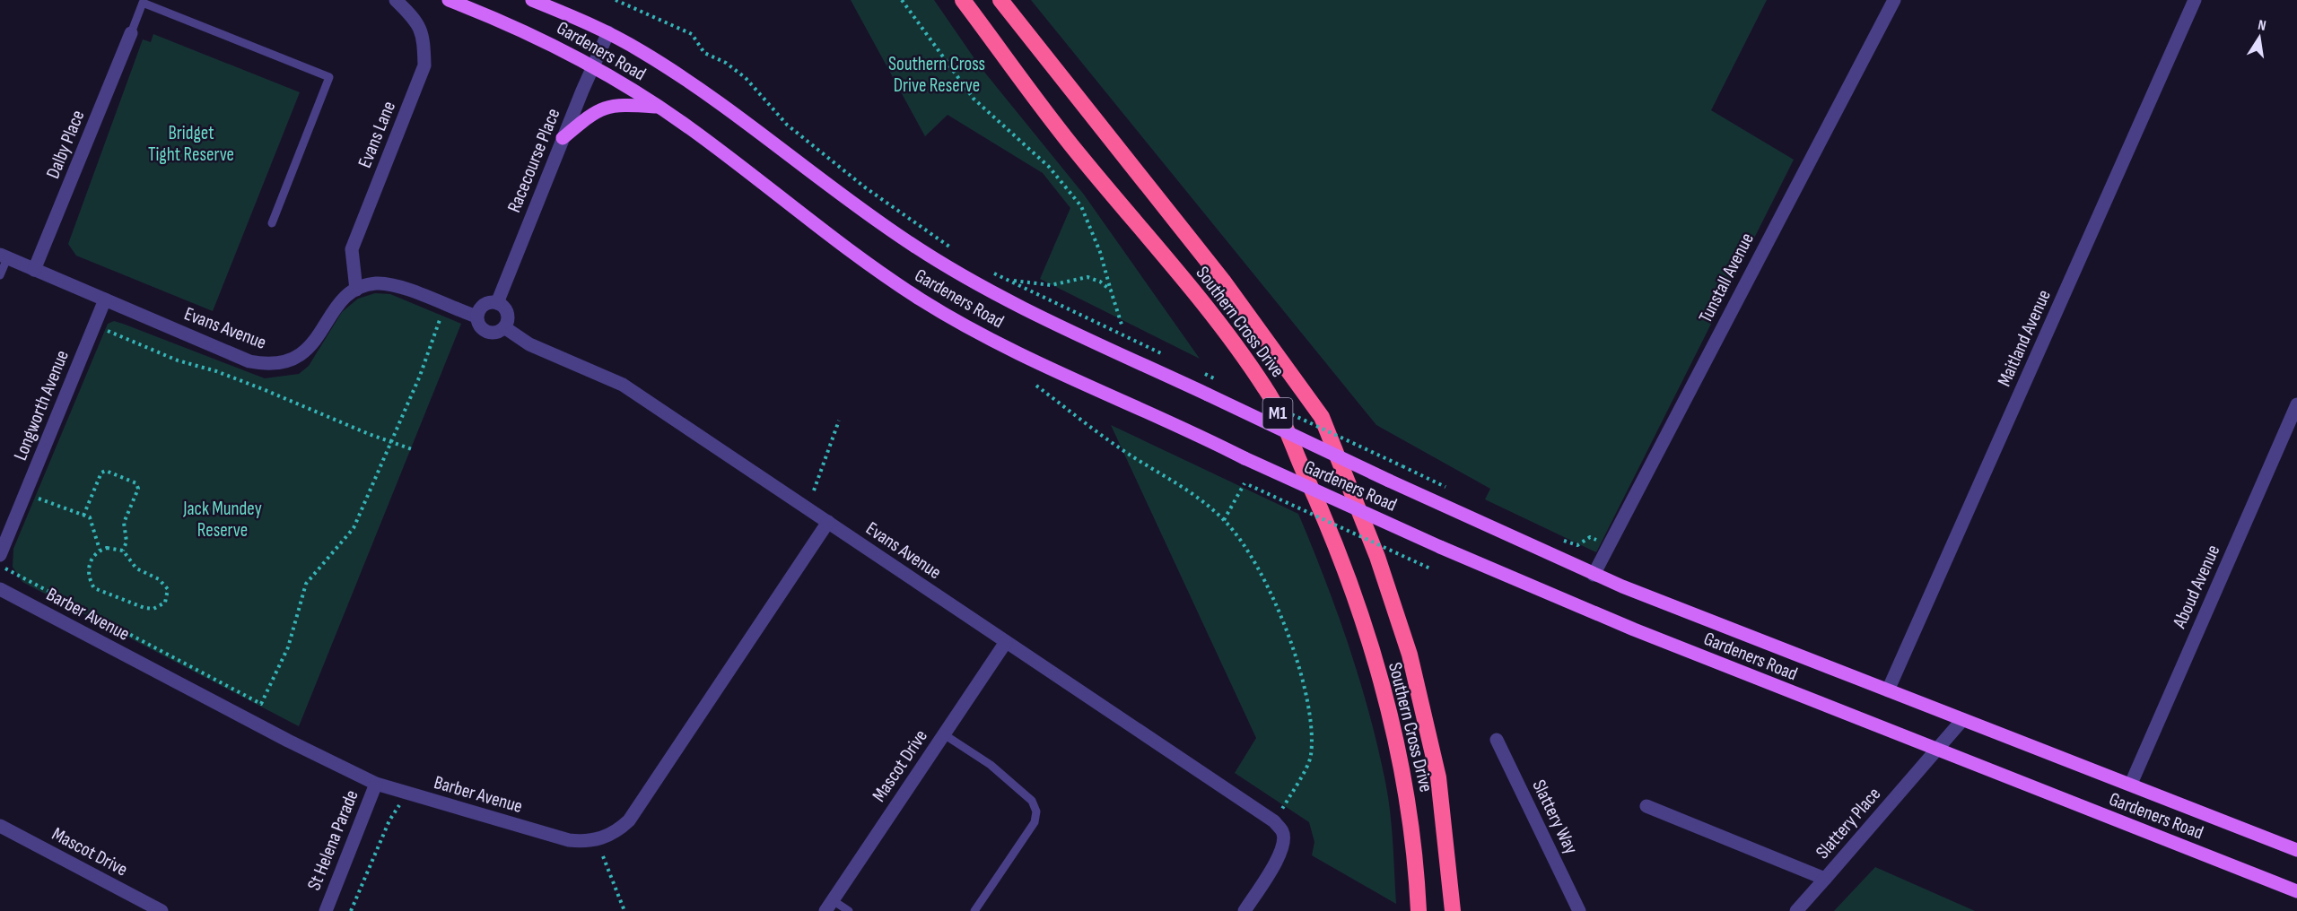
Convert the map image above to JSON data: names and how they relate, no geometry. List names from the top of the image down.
{
  "streets": {
    "highway": ["Southern Cross Drive", "M1"],
    "main road": ["Gardeners Road"],
    "street": [
      "Evans Lane",
      "Dalby Place",
      "Racecourse Place",
      "Tunstall Avenue",
      "Evans Avenue",
      "Maitland Avenue",
      "Longworth Avenue",
      "Aboud Avenue",
      "Barber Avenue",
      "Mascot Drive",
      "Slattery Way",
      "Slattery Place",
      "St Helena Parade"
    ]
  },
  "crossings": [
    ["Gardeners Road", "Racecourse Place"],
    ["Gardeners Road", "Tunstall Avenue"],
    ["Gardeners Road", "Maitland Avenue"],
    ["Gardeners Road", "Aboud Avenue"],
    ["Gardeners Road", "Slattery Place"],
    ["Evans Lane", "Evans Avenue"],
    ["Dalby Place", "Evans Avenue"],
    ["Racecourse Place", "Evans Avenue"],
    ["Evans Avenue", "Longworth Avenue"],
    ["Evans Avenue", "Barber Avenue"],
    ["Evans Avenue", "Mascot Drive"],
    ["Barber Avenue", "St Helena Parade"]
  ],
  "parks": ["Southern Cross Drive Reserve", "Bridget Tight Reserve", "Jack Mundey Reserve"],
  "north": "top"
}
